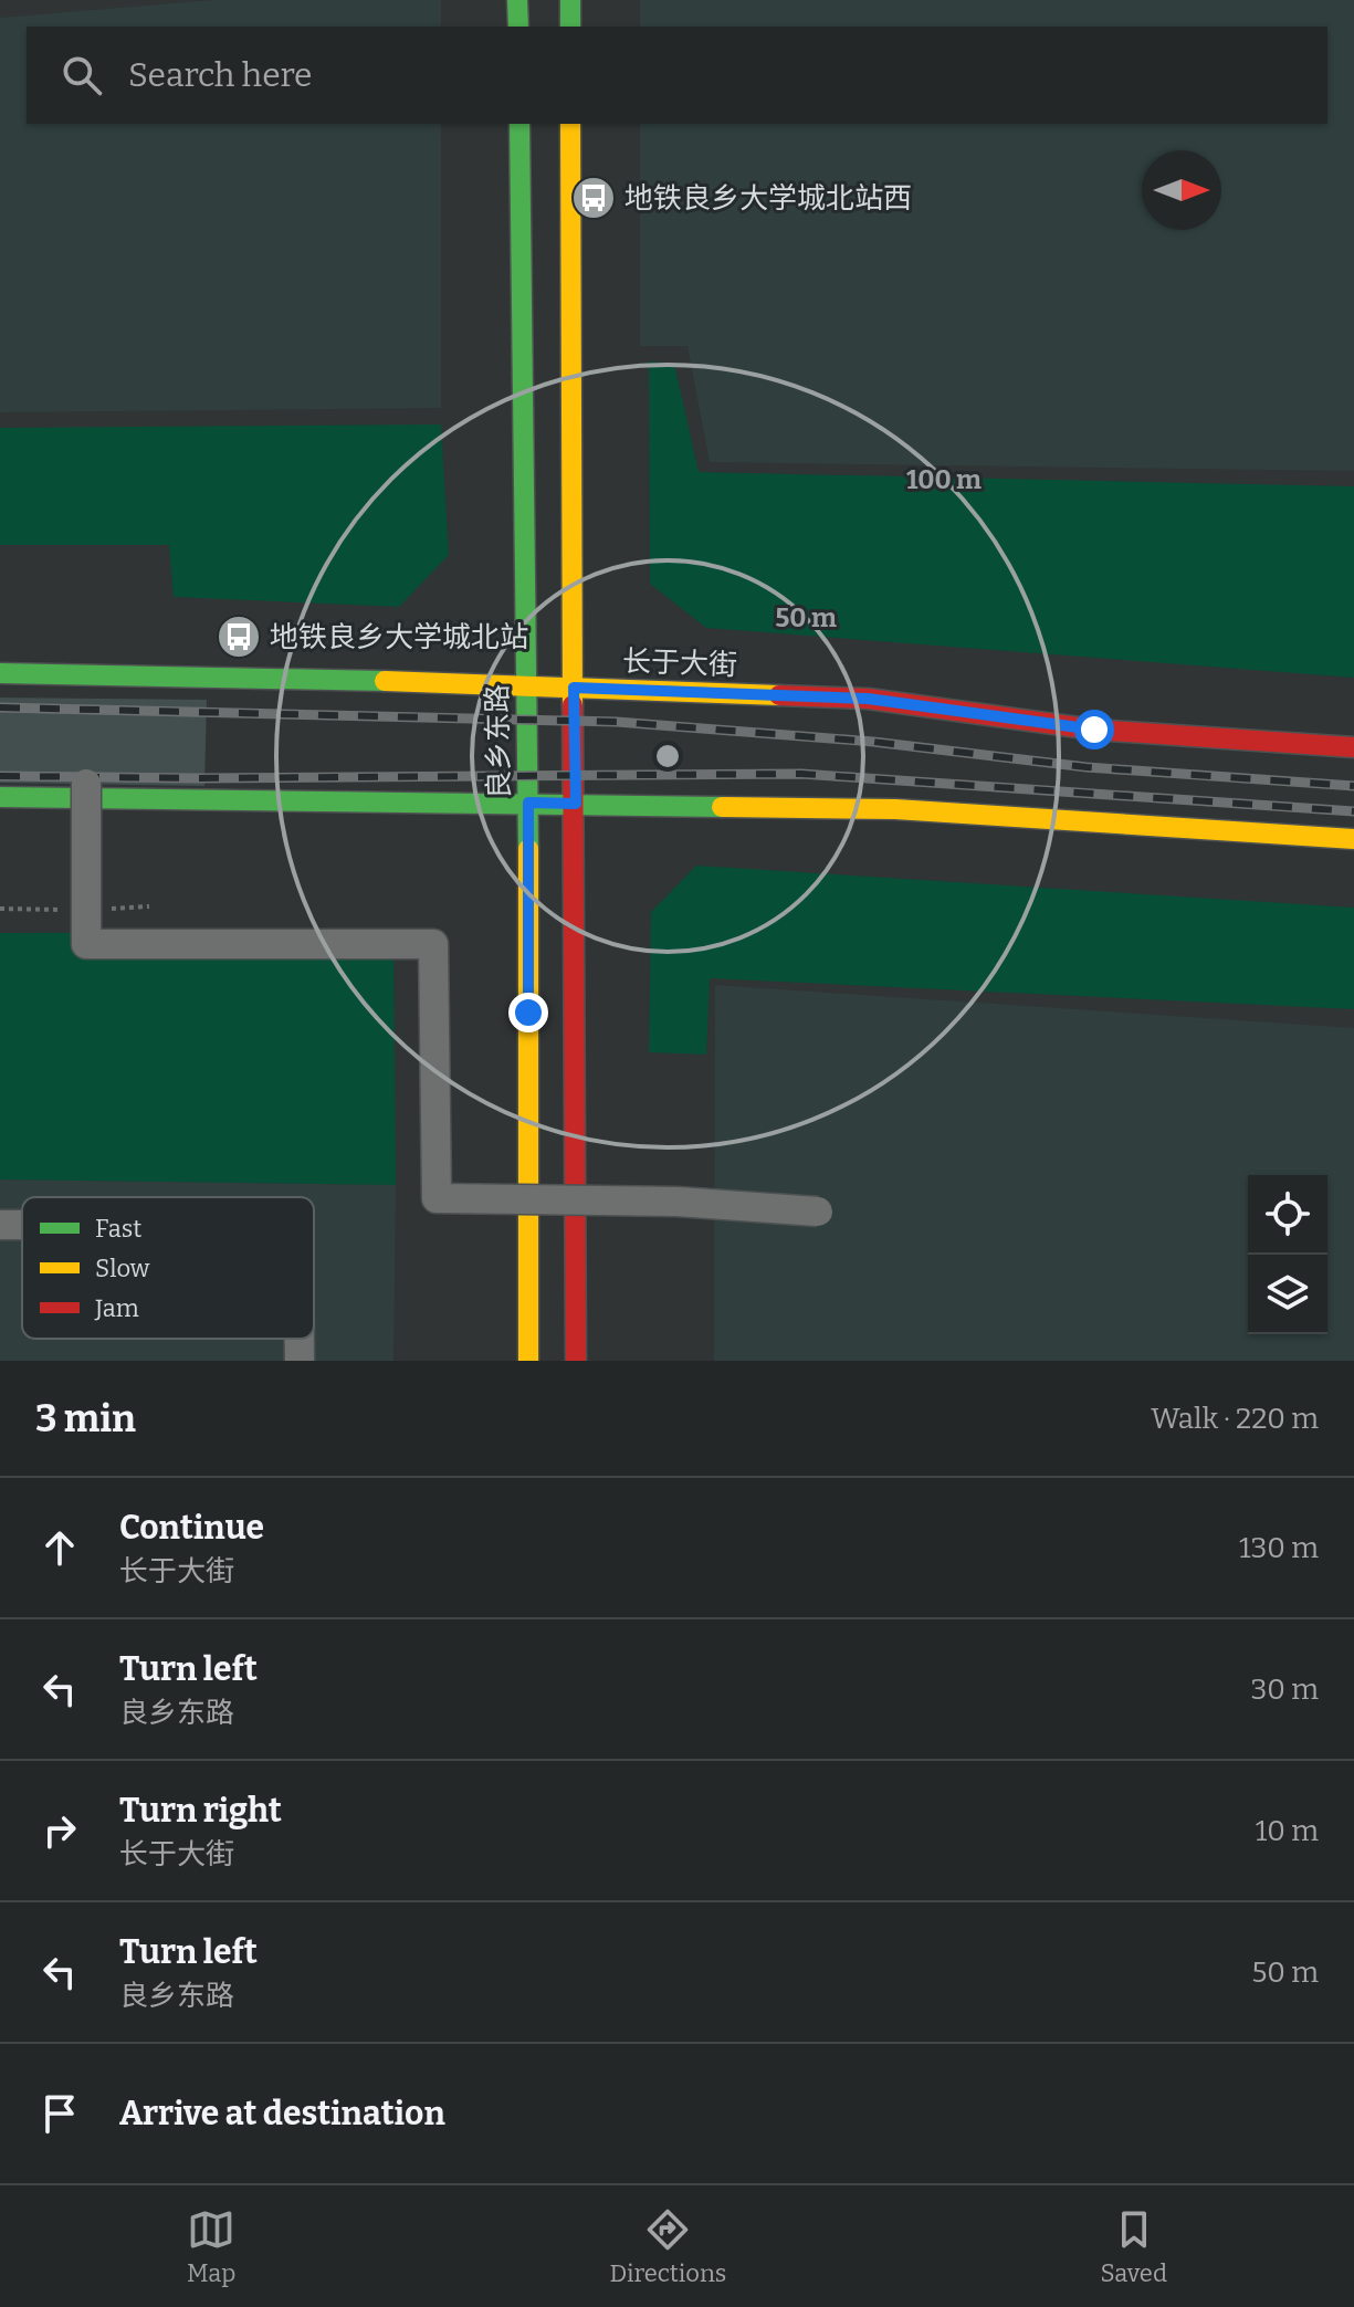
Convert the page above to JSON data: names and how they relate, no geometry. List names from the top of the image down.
{
  "streets": {
    "main road": ["长于大街", "良乡东路"]
  },
  "crossings": [
    ["长于大街", "良乡东路"]
  ],
  "places": {
    "bus stop": ["地铁良乡大学城北站西", "地铁良乡大学城北站"]
  },
  "legend": ["Fast", "Slow", "Jam"],
  "north": "right",
  "page": {
    "search": "Search here",
    "heading": ["3 min", "Walk · 220 m"],
    "list": [
      ["Continue", "长于大街", "130 m"],
      ["Turn left", "良乡东路", "30 m"],
      ["Turn right", "长于大街", "10 m"],
      ["Turn left", "良乡东路", "50 m"],
      "Arrive at destination"
    ],
    "nav": ["Map", "Directions", "Saved"]
  },
  "rings": ["100 m", "50 m"]
}
